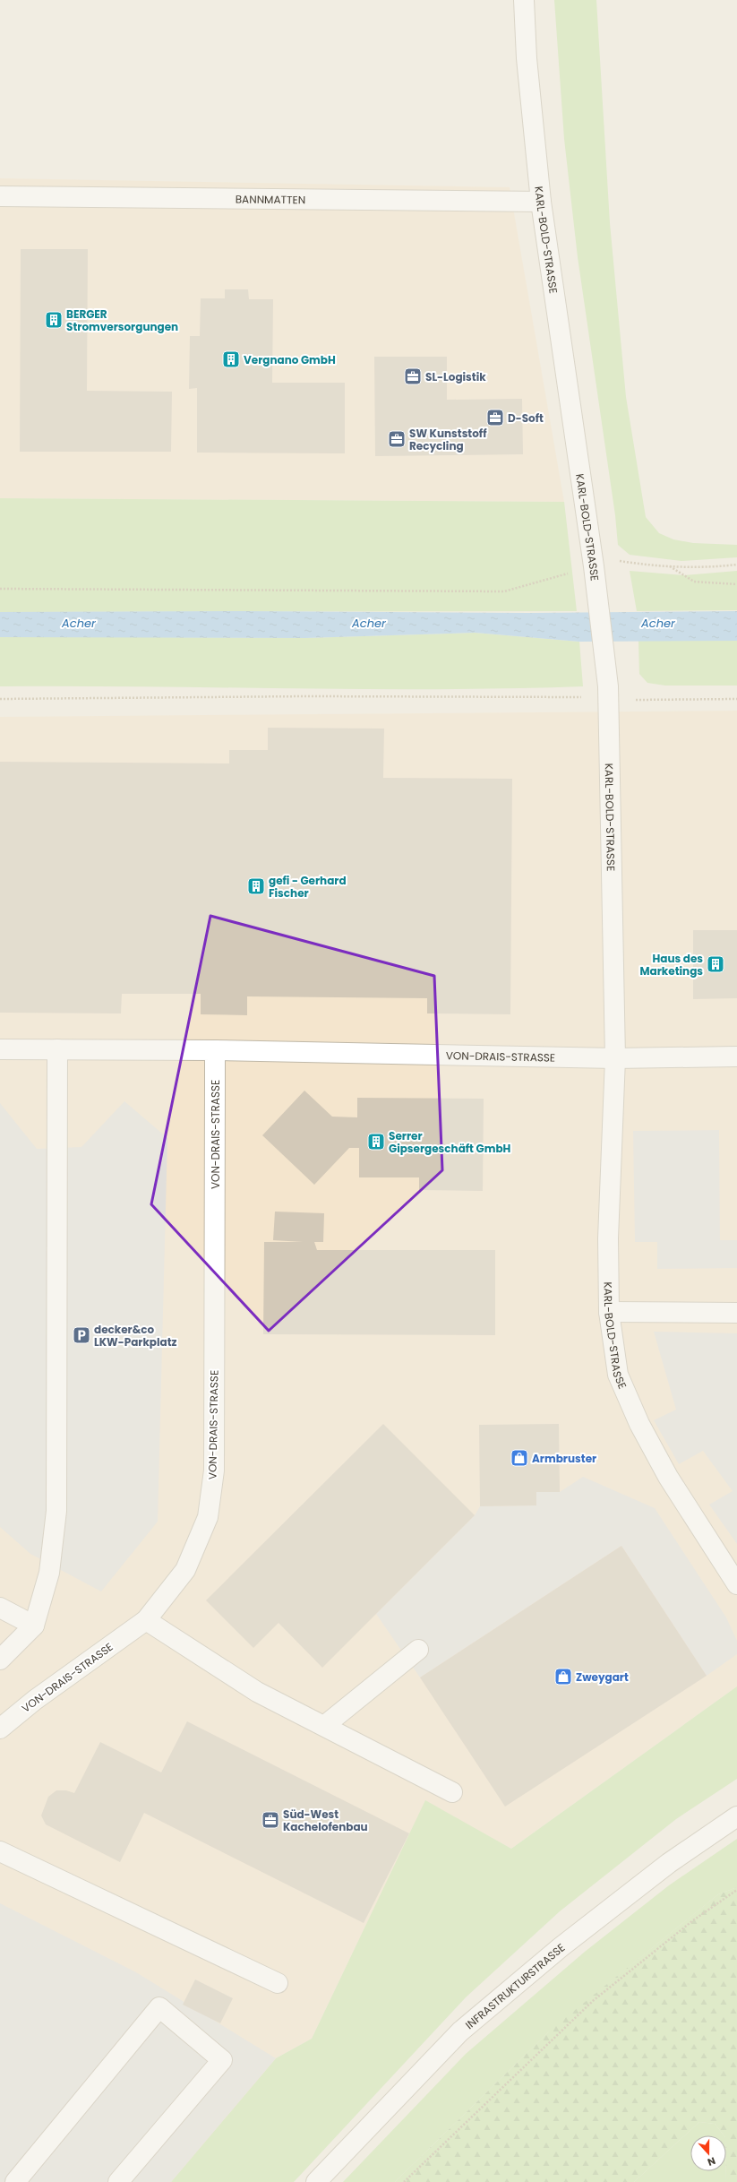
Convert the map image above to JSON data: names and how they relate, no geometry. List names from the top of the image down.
{
  "streets": {
    "street": [
      "BANNMATTEN",
      "KARL-BOLD-STRASSE",
      "VON-DRAIS-STRASSE",
      "INFRASTRUKTURSTRASSE"
    ]
  },
  "crossings": [
    ["BANNMATTEN", "KARL-BOLD-STRASSE"],
    ["KARL-BOLD-STRASSE", "VON-DRAIS-STRASSE"]
  ],
  "water": ["Acher"],
  "places": {
    "building": [
      "BERGER Stromversorgungen",
      "Vergnano GmbH",
      "gefi - Gerhard Fischer",
      "Haus des Marketings",
      "Serrer Gipsergeschäft GmbH"
    ],
    "office": [
      "SL-Logistik",
      "D-Soft",
      "SW Kunststoff Recycling",
      "Süd-West Kachelofenbau"
    ],
    "parking": ["decker&co LKW-Parkplatz"],
    "shop": ["Armbruster", "Zweygart"]
  },
  "north": "bottom"
}
